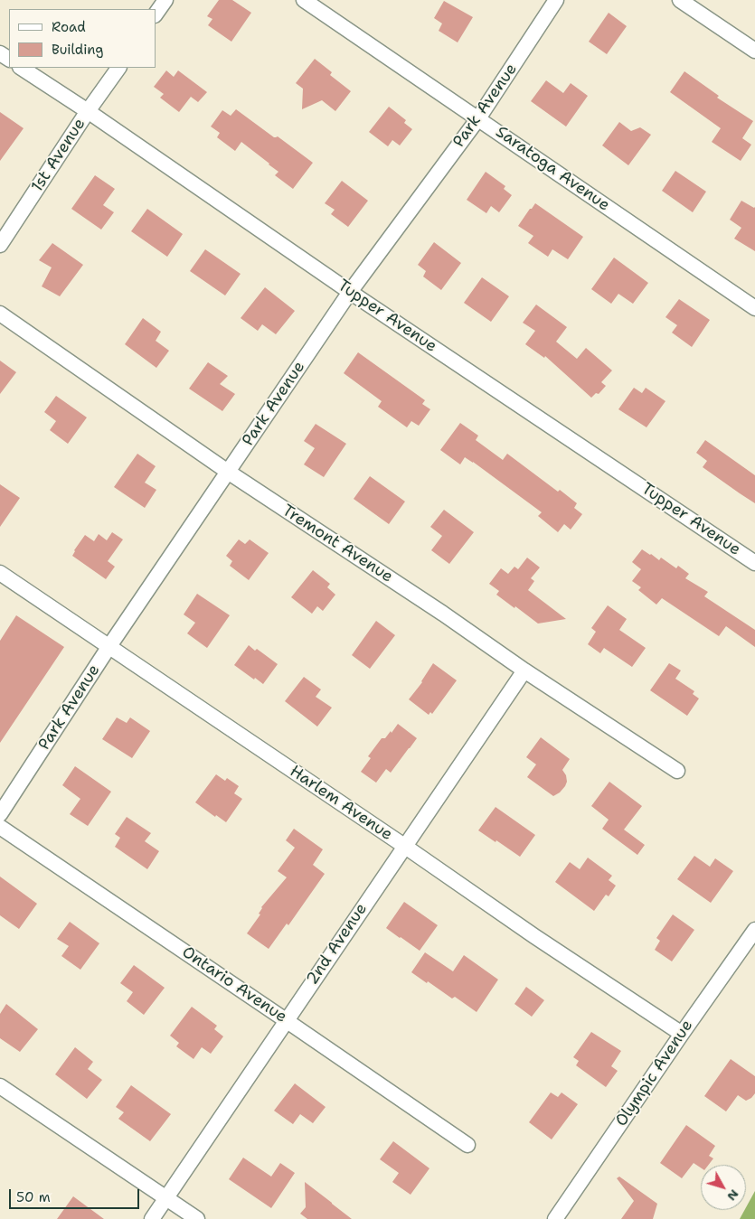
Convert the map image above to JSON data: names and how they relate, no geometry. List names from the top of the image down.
{
  "streets": {
    "street": [
      "Park Avenue",
      "1st Avenue",
      "Saratoga Avenue",
      "Tupper Avenue",
      "Tremont Avenue",
      "Harlem Avenue",
      "2nd Avenue",
      "Ontario Avenue",
      "Olympic Avenue"
    ]
  },
  "crossings": [
    ["Park Avenue", "Saratoga Avenue"],
    ["Park Avenue", "Tupper Avenue"],
    ["Park Avenue", "Tremont Avenue"],
    ["Park Avenue", "Harlem Avenue"],
    ["1st Avenue", "Tupper Avenue"],
    ["Tremont Avenue", "2nd Avenue"],
    ["Harlem Avenue", "2nd Avenue"],
    ["Harlem Avenue", "Olympic Avenue"],
    ["2nd Avenue", "Ontario Avenue"]
  ],
  "legend": ["Road", "Building"],
  "scale_bar": "50 m",
  "north": "bottom right"
}
